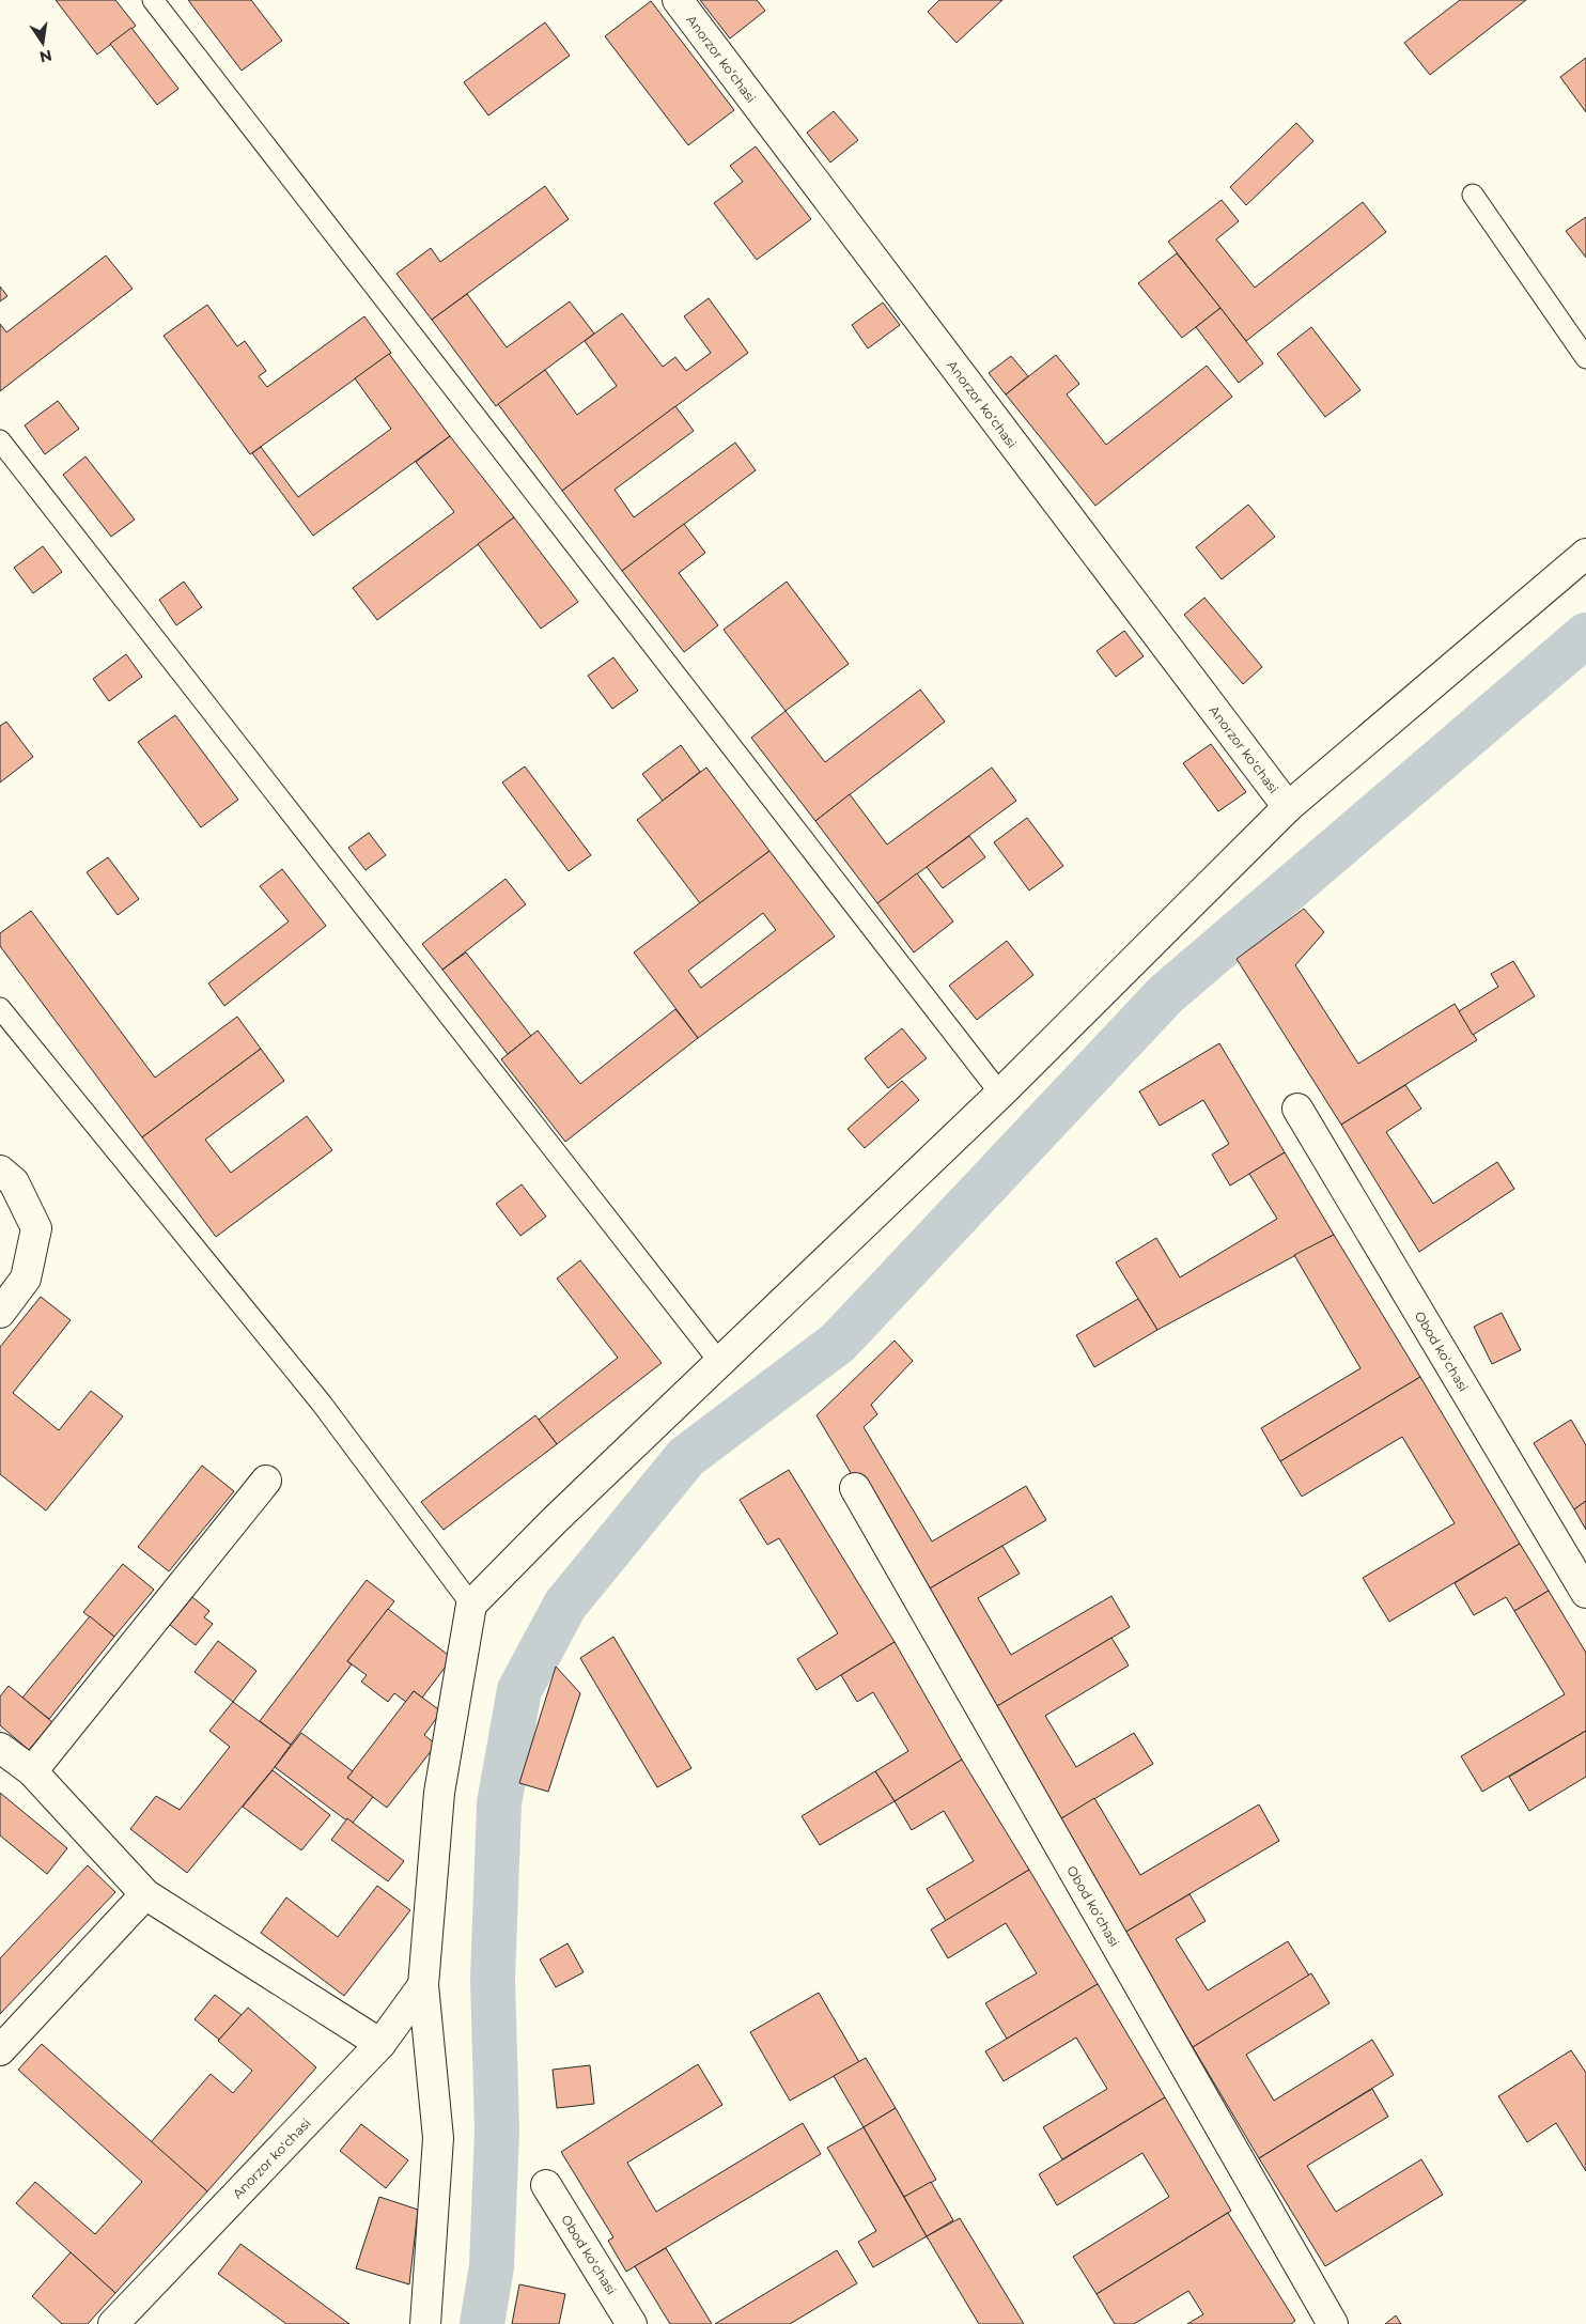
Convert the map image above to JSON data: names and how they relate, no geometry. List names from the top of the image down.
{
  "streets": {
    "street": ["Anorzor koʻchasi", "Obod koʻchasi"]
  },
  "north": "bottom"
}
